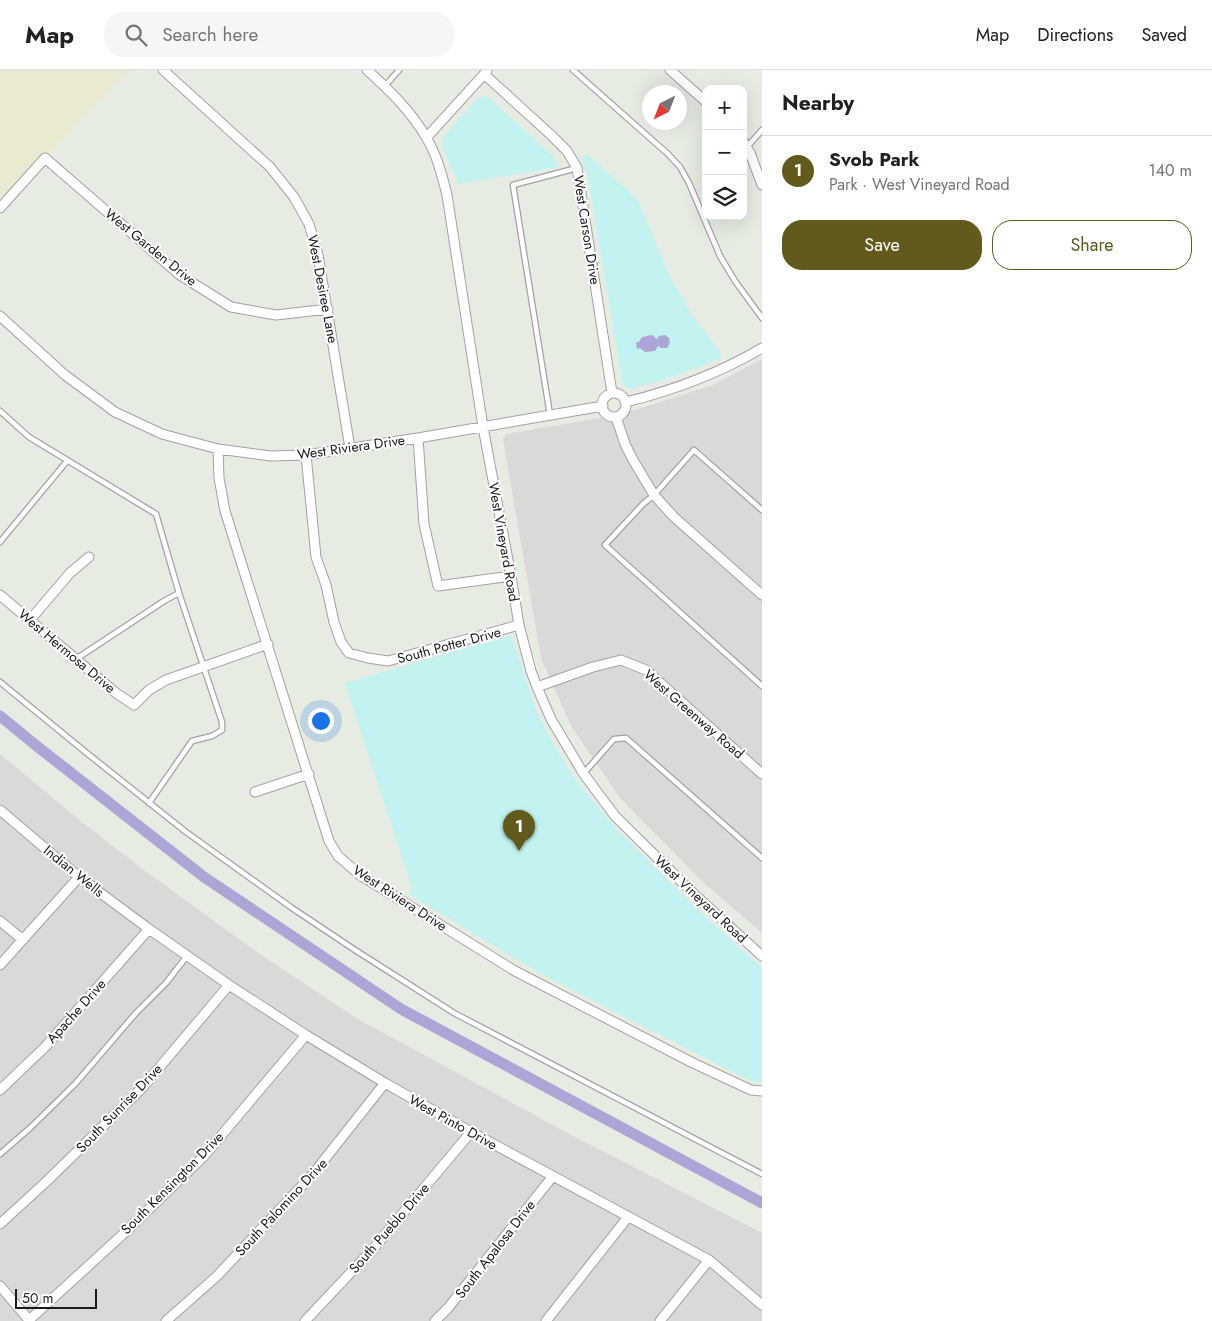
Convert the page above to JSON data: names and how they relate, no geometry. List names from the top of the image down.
{
  "streets": {
    "street": [
      "West Carson Drive",
      "West Garden Drive",
      "West Desiree Lane",
      "West Riviera Drive",
      "West Vineyard Road",
      "South Potter Drive",
      "West Hermosa Drive",
      "West Greenway Road",
      "Indian Wells",
      "Apache Drive",
      "South Sunrise Drive",
      "West Pinto Drive",
      "South Kensington Drive",
      "South Palomino Drive",
      "South Pueblo Drive",
      "South Apalosa Drive"
    ]
  },
  "crossings": [
    ["West Carson Drive", "West Riviera Drive"],
    ["West Garden Drive", "West Desiree Lane"],
    ["West Desiree Lane", "West Riviera Drive"],
    ["West Riviera Drive", "West Vineyard Road"],
    ["West Riviera Drive", "South Potter Drive"],
    ["West Vineyard Road", "South Potter Drive"],
    ["West Vineyard Road", "West Greenway Road"],
    ["Indian Wells", "Apache Drive"],
    ["Indian Wells", "West Pinto Drive"],
    ["Apache Drive", "West Pinto Drive"],
    ["South Sunrise Drive", "West Pinto Drive"],
    ["West Pinto Drive", "South Kensington Drive"],
    ["West Pinto Drive", "South Palomino Drive"],
    ["West Pinto Drive", "South Pueblo Drive"],
    ["West Pinto Drive", "South Apalosa Drive"]
  ],
  "scale_bar": "50 m",
  "north": "bottom left",
  "page": {
    "header": "Map",
    "search": "Search here",
    "nav": ["Map", "Directions", "Saved"],
    "heading": "Nearby",
    "map_buttons": ["+", "−"],
    "list": [
      {
        "mark": "1",
        "name": "Svob Park",
        "note": "Park · West Vineyard Road",
        "value": "140 m"
      }
    ],
    "buttons": ["Save", "Share"],
    "pins": "1",
    "scale": "50 m"
  }
}
